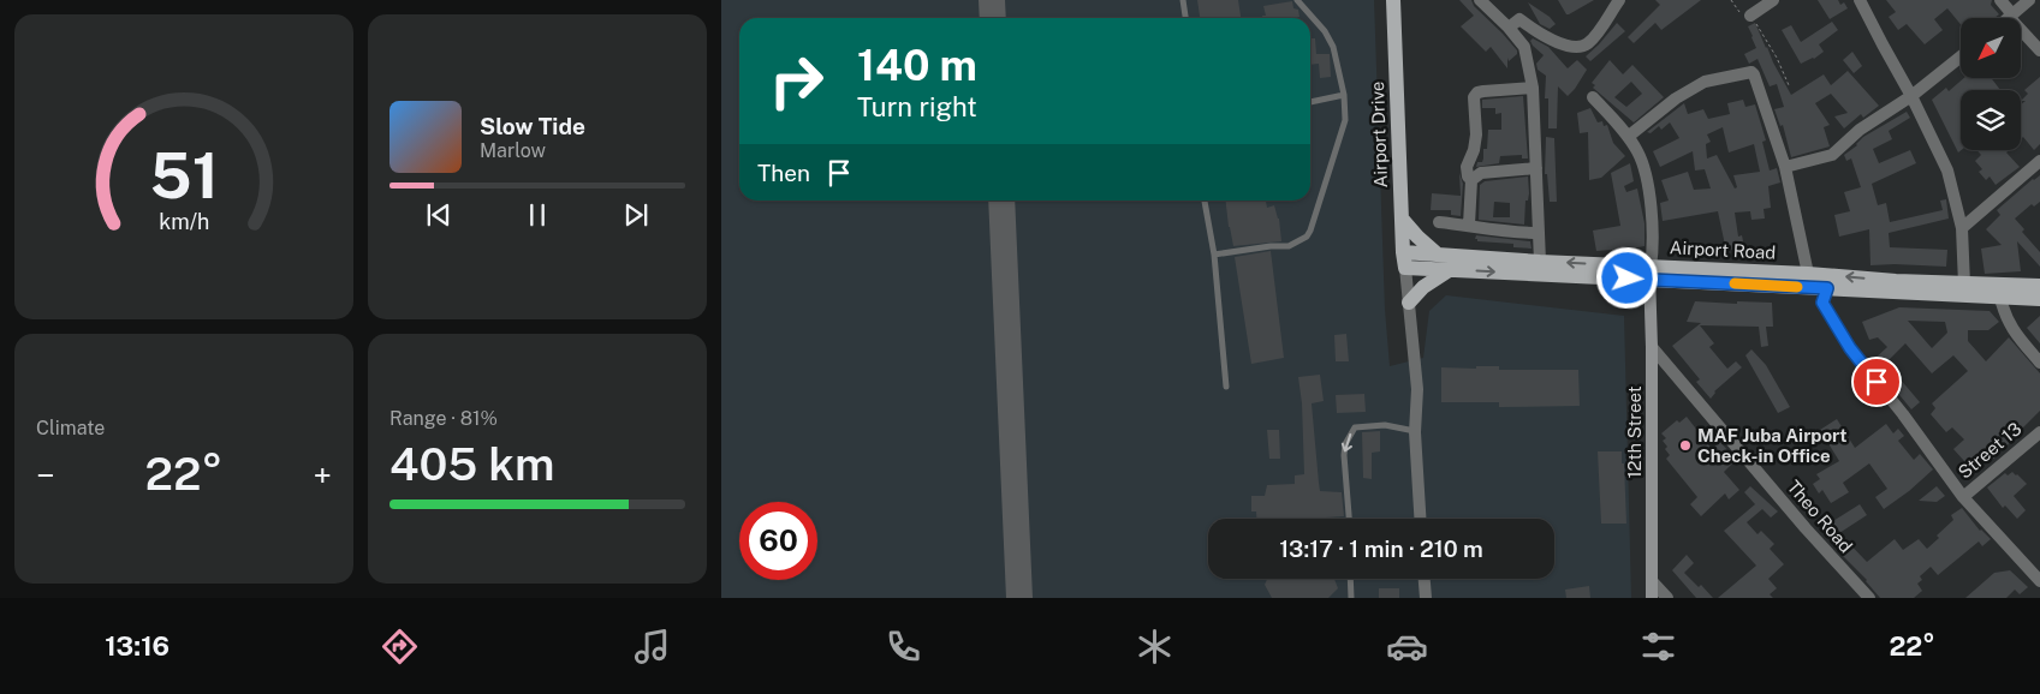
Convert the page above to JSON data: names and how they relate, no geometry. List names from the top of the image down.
{
  "streets": {
    "main road": ["Airport Drive", "Airport Road"],
    "street": ["12th Street", "Street 13", "Theo Road"]
  },
  "crossings": [
    ["Airport Drive", "Airport Road"],
    ["Airport Road", "12th Street"],
    ["12th Street", "Theo Road"]
  ],
  "places": ["MAF Juba Airport Check-in Office"],
  "north": "bottom left",
  "page": {
    "turn": ["140 m", "Turn right"],
    "song": ["Slow Tide", "Marlow"],
    "then": "Then",
    "tile": [
      "Climate",
      ["Range · 81%", "405 km"]
    ],
    "heat": ["−", "22°", "+"],
    "limit": "60",
    "trip": "13:17 · 1 min · 210 m",
    "tabs": ["13:16", "22°"],
    "gauge": ["51", "km/h"]
  }
}
